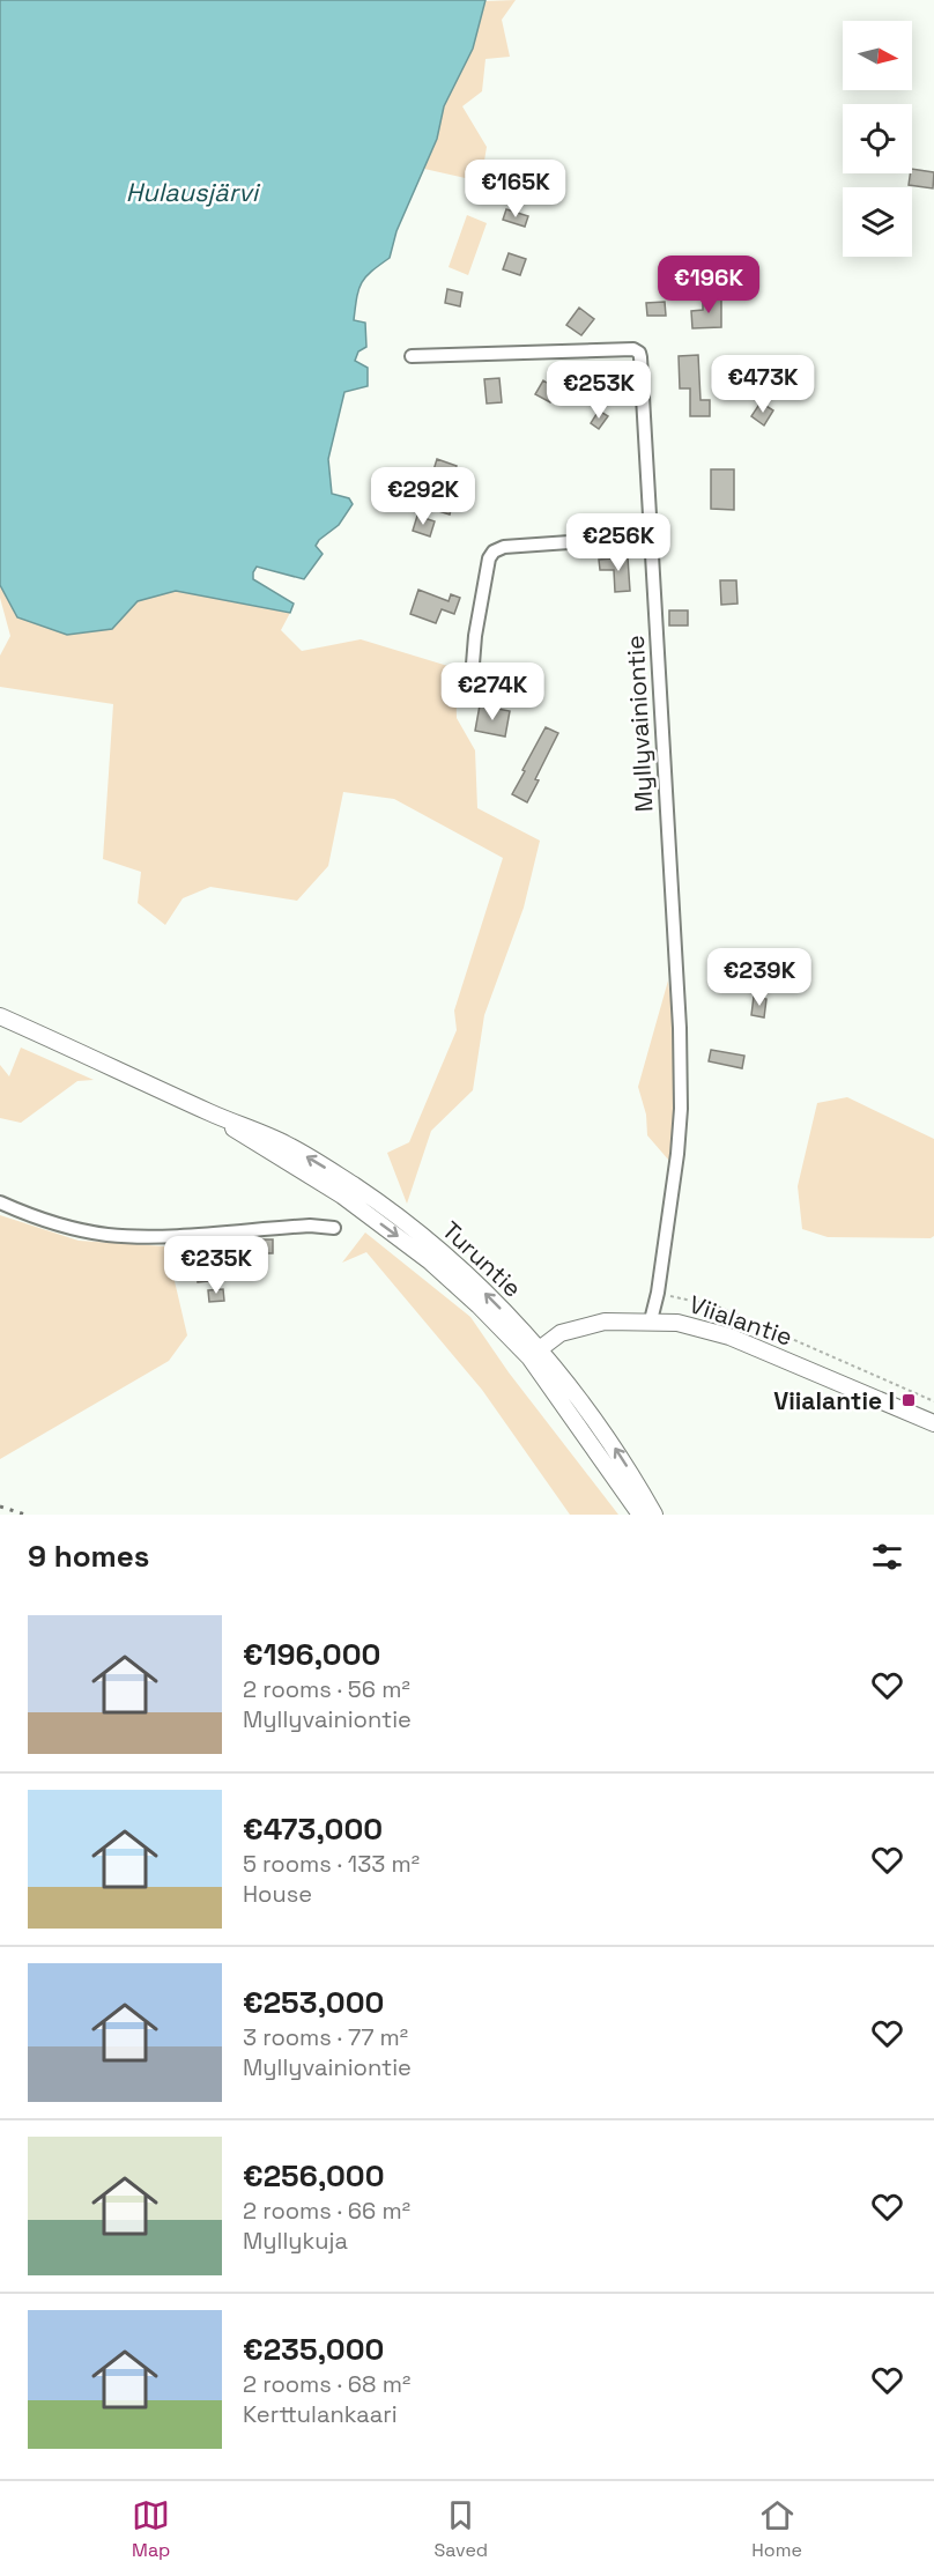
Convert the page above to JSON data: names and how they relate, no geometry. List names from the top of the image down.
{
  "streets": {
    "main road": ["Turuntie", "Viialantie"],
    "street": ["Myllyvainiontie"]
  },
  "crossings": [
    ["Myllyvainiontie", "Viialantie"],
    ["Turuntie", "Viialantie"]
  ],
  "water": ["Hulausjärvi"],
  "places": {
    "transit": ["Viialantie I"]
  },
  "north": "right",
  "page": {
    "price": [
      "€165K",
      "€196K",
      "€473K",
      "€253K",
      "€292K",
      "€256K",
      "€274K",
      "€239K",
      "€235K"
    ],
    "heading": "9 homes",
    "list": [
      {
        "name": "€196,000",
        "note": "2 rooms · 56 m² · Myllyvainiontie"
      },
      {
        "name": "€473,000",
        "note": "5 rooms · 133 m² · House"
      },
      {
        "name": "€253,000",
        "note": "3 rooms · 77 m² · Myllyvainiontie"
      },
      {
        "name": "€256,000",
        "note": "2 rooms · 66 m² · Myllykuja"
      },
      {
        "name": "€235,000",
        "note": "2 rooms · 68 m² · Kerttulankaari"
      }
    ],
    "tabs": ["Map", "Saved", "Home"]
  }
}
